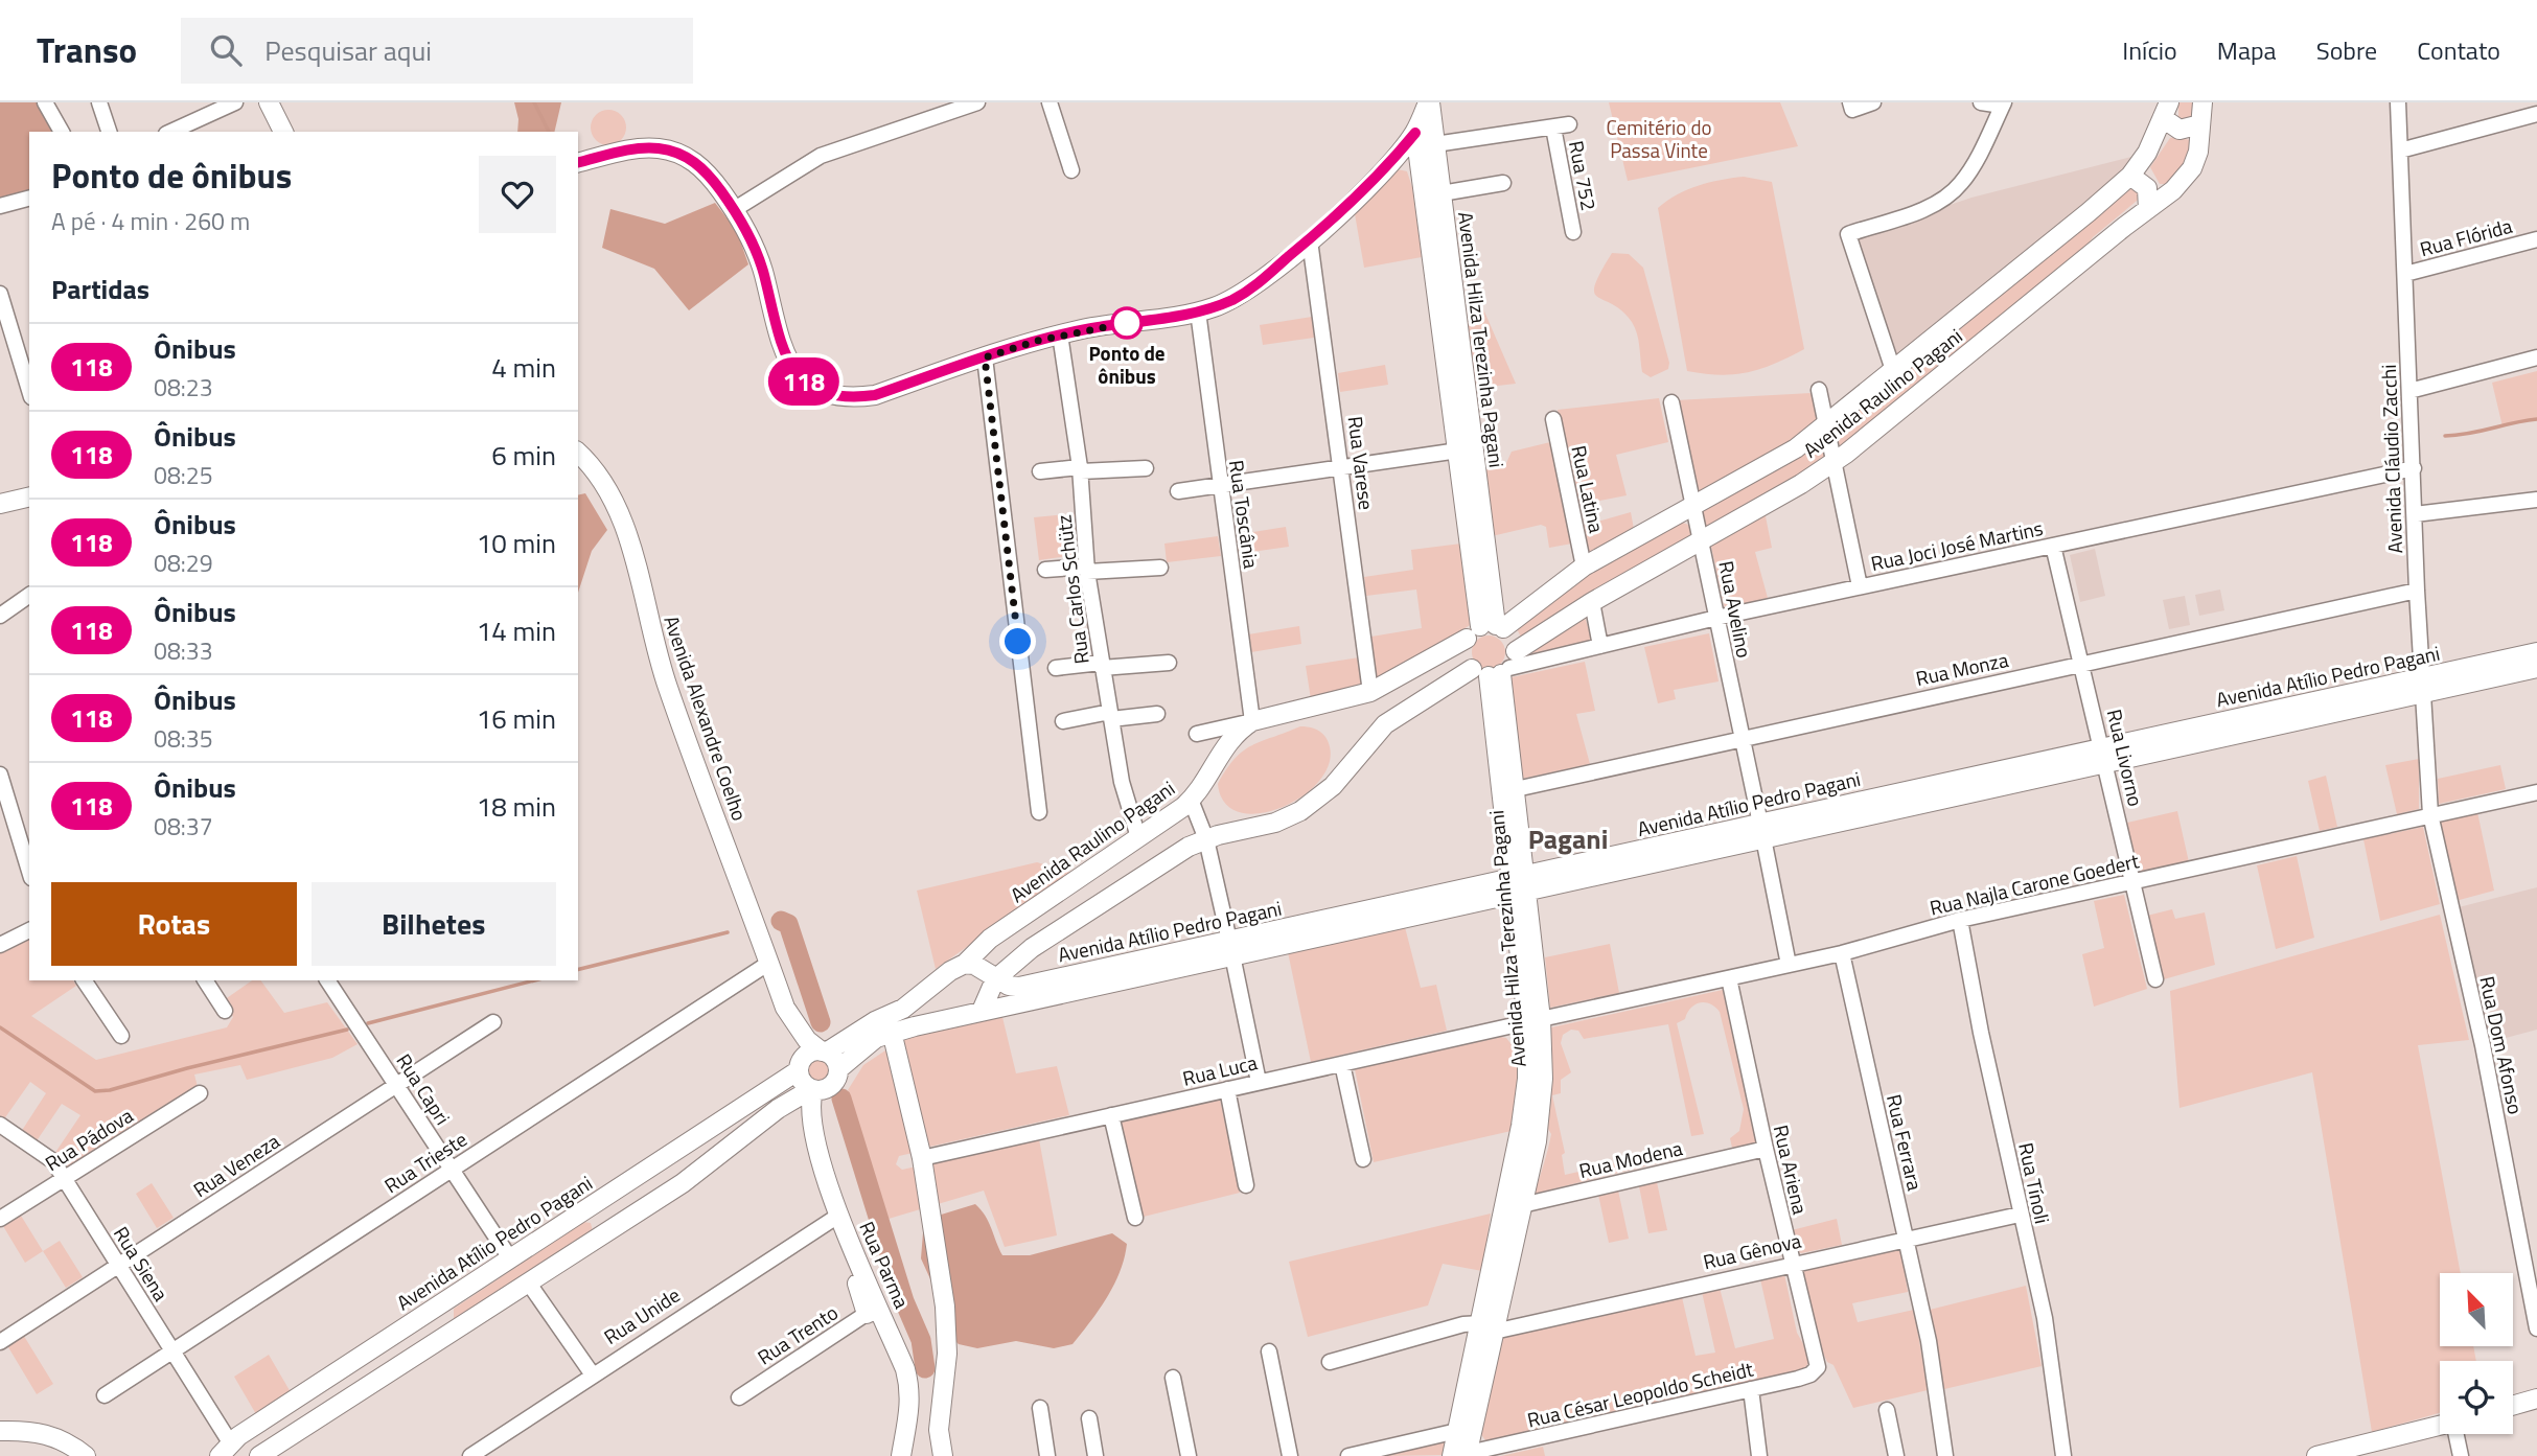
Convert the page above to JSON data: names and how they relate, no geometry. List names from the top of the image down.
{
  "streets": {
    "main road": [
      "Avenida Hilza Terezinha Pagani",
      "Avenida Raulino Pagani",
      "Avenida Atílio Pedro Pagani",
      "Avenida Alexandre Coelho",
      "Rua Parma"
    ],
    "street": [
      "Rua 752",
      "Rua Flórida",
      "Avenida Cláudio Zacchi",
      "Rua Varese",
      "Rua Latina",
      "Rua Toscânia",
      "Rua Joci José Martins",
      "Rua Carlos Schütz",
      "Rua Avelino",
      "Rua Monza",
      "Rua Livorno",
      "Rua Najla Carone Goedert",
      "Rua Dom Afonso",
      "Rua Luca",
      "Rua Capri",
      "Rua Pádova",
      "Rua Ferrara",
      "Rua Modena",
      "Rua Trieste",
      "Rua Veneza",
      "Rua Ariena",
      "Rua Tínoli",
      "Rua Gênova",
      "Rua Siena",
      "Rua Unide",
      "Rua Trento",
      "Rua César Leopoldo Scheidt"
    ]
  },
  "crossings": [
    ["Rua 752", "Avenida Hilza Terezinha Pagani"],
    ["Rua Flórida", "Avenida Cláudio Zacchi"],
    ["Avenida Hilza Terezinha Pagani", "Avenida Raulino Pagani"],
    ["Avenida Hilza Terezinha Pagani", "Rua Joci José Martins"],
    ["Avenida Hilza Terezinha Pagani", "Rua Monza"],
    ["Avenida Hilza Terezinha Pagani", "Avenida Atílio Pedro Pagani"],
    ["Avenida Hilza Terezinha Pagani", "Rua Najla Carone Goedert"],
    ["Avenida Hilza Terezinha Pagani", "Rua Luca"],
    ["Avenida Hilza Terezinha Pagani", "Rua Modena"],
    ["Avenida Hilza Terezinha Pagani", "Rua Gênova"],
    ["Avenida Hilza Terezinha Pagani", "Rua César Leopoldo Scheidt"],
    ["Avenida Raulino Pagani", "Rua Varese"],
    ["Avenida Raulino Pagani", "Rua Latina"],
    ["Avenida Raulino Pagani", "Rua Toscânia"],
    ["Avenida Raulino Pagani", "Rua Joci José Martins"],
    ["Avenida Raulino Pagani", "Rua Carlos Schütz"],
    ["Avenida Raulino Pagani", "Rua Avelino"],
    ["Avenida Raulino Pagani", "Avenida Atílio Pedro Pagani"],
    ["Avenida Cláudio Zacchi", "Rua Joci José Martins"],
    ["Avenida Cláudio Zacchi", "Rua Monza"],
    ["Avenida Cláudio Zacchi", "Avenida Atílio Pedro Pagani"],
    ["Avenida Cláudio Zacchi", "Rua Najla Carone Goedert"],
    ["Avenida Cláudio Zacchi", "Rua Dom Afonso"],
    ["Rua Joci José Martins", "Rua Avelino"],
    ["Rua Joci José Martins", "Rua Livorno"],
    ["Rua Avelino", "Rua Monza"],
    ["Rua Avelino", "Avenida Atílio Pedro Pagani"],
    ["Rua Avelino", "Rua Najla Carone Goedert"],
    ["Rua Monza", "Rua Livorno"],
    ["Avenida Atílio Pedro Pagani", "Avenida Alexandre Coelho"],
    ["Avenida Atílio Pedro Pagani", "Rua Livorno"],
    ["Avenida Atílio Pedro Pagani", "Rua Capri"],
    ["Avenida Atílio Pedro Pagani", "Rua Siena"],
    ["Avenida Atílio Pedro Pagani", "Rua Parma"],
    ["Avenida Alexandre Coelho", "Rua Trieste"],
    ["Avenida Alexandre Coelho", "Rua Parma"],
    ["Rua Livorno", "Rua Najla Carone Goedert"],
    ["Rua Najla Carone Goedert", "Rua Dom Afonso"],
    ["Rua Najla Carone Goedert", "Rua Luca"],
    ["Rua Najla Carone Goedert", "Rua Ferrara"],
    ["Rua Najla Carone Goedert", "Rua Ariena"],
    ["Rua Najla Carone Goedert", "Rua Tínoli"],
    ["Rua Capri", "Rua Trieste"],
    ["Rua Capri", "Rua Veneza"],
    ["Rua Pádova", "Rua Siena"],
    ["Rua Ferrara", "Rua Gênova"],
    ["Rua Modena", "Rua Ariena"],
    ["Rua Trieste", "Rua Siena"],
    ["Rua Veneza", "Rua Siena"],
    ["Rua Ariena", "Rua Gênova"],
    ["Rua Ariena", "Rua César Leopoldo Scheidt"],
    ["Rua Tínoli", "Rua Gênova"],
    ["Rua Parma", "Rua Unide"],
    ["Rua Parma", "Rua Trento"]
  ],
  "districts": ["Pagani"],
  "parks": ["Cemitério do Passa Vinte"],
  "places": ["Ponto de ônibus"],
  "lines": ["bus line 118"],
  "north": "top left",
  "page": {
    "header": "Transo",
    "search": "Pesquisar aqui",
    "nav": [
      "Início",
      "Mapa",
      "Sobre",
      "Contato"
    ],
    "on_map": "118",
    "heading": [
      ["Ponto de ônibus", "A pé · 4 min · 260 m"],
      "Partidas"
    ],
    "list": [
      {
        "mark": "118",
        "name": "Ônibus",
        "note": "08:23",
        "value": "4 min"
      },
      {
        "mark": "118",
        "name": "Ônibus",
        "note": "08:25",
        "value": "6 min"
      },
      {
        "mark": "118",
        "name": "Ônibus",
        "note": "08:29",
        "value": "10 min"
      },
      {
        "mark": "118",
        "name": "Ônibus",
        "note": "08:33",
        "value": "14 min"
      },
      {
        "mark": "118",
        "name": "Ônibus",
        "note": "08:35",
        "value": "16 min"
      },
      {
        "mark": "118",
        "name": "Ônibus",
        "note": "08:37",
        "value": "18 min"
      }
    ],
    "buttons": ["Rotas", "Bilhetes"]
  }
}
